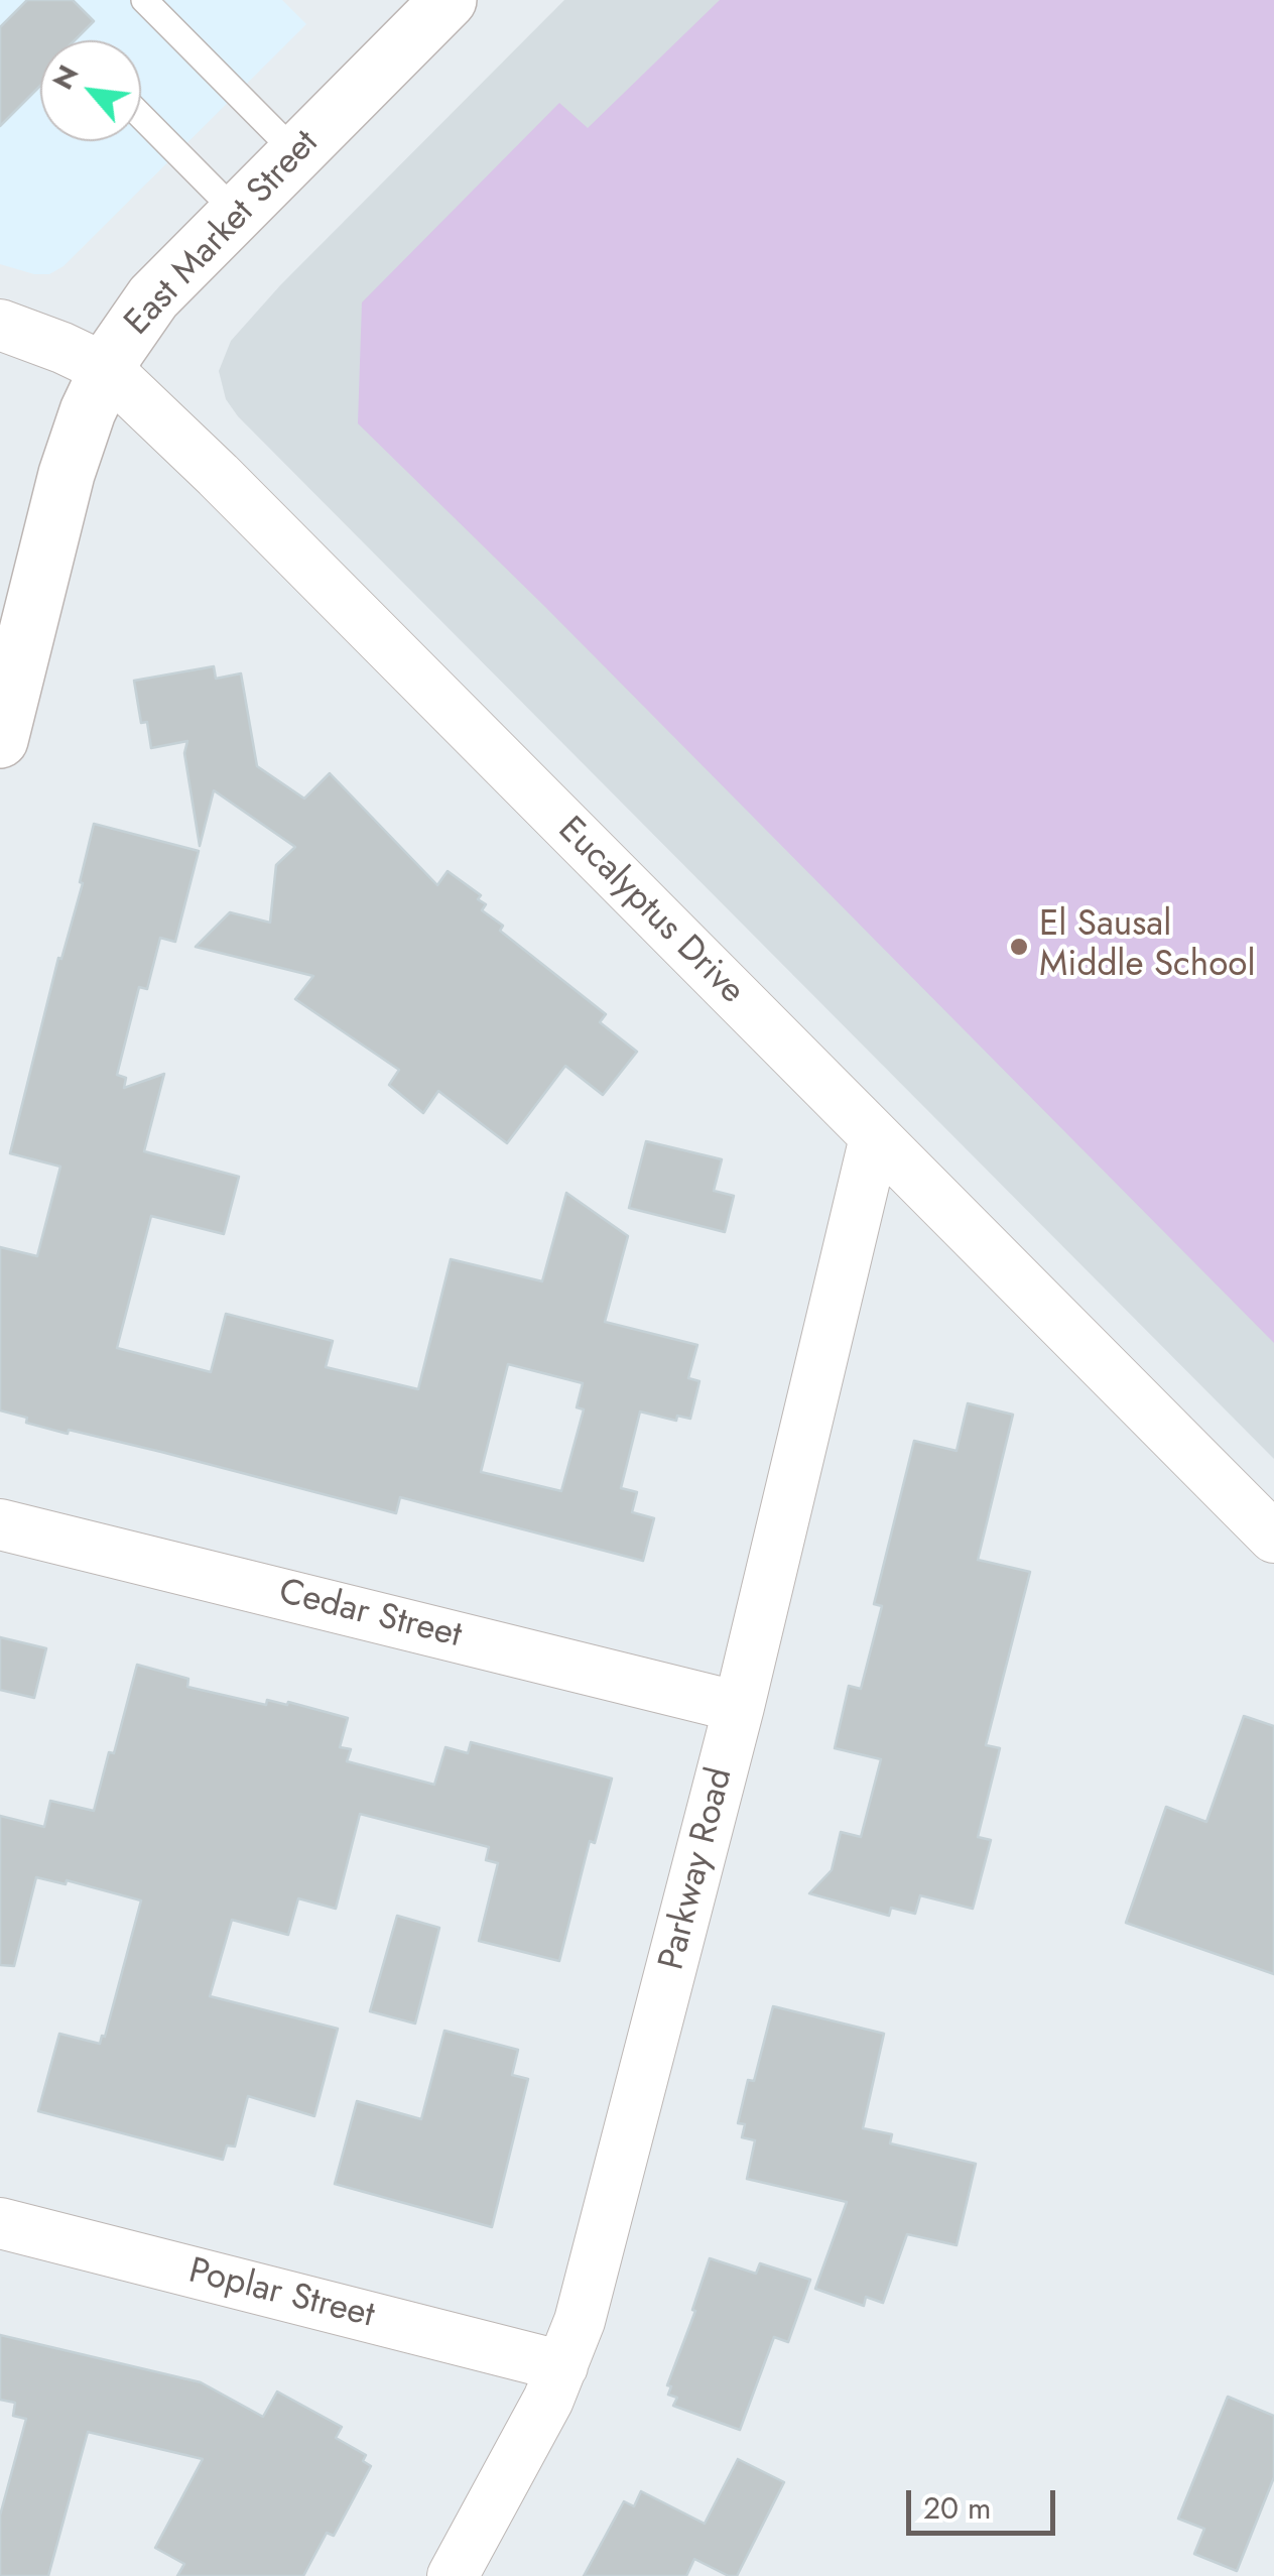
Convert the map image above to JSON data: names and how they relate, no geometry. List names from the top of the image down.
{
  "streets": {
    "main road": ["East Market Street"],
    "street": [
      "Eucalyptus Drive",
      "Cedar Street",
      "Parkway Road",
      "Poplar Street"
    ]
  },
  "crossings": [
    ["East Market Street", "Eucalyptus Drive"],
    ["Eucalyptus Drive", "Parkway Road"],
    ["Cedar Street", "Parkway Road"],
    ["Parkway Road", "Poplar Street"]
  ],
  "places": ["El Sausal Middle School"],
  "scale_bar": "20 m",
  "north": "top left"
}
